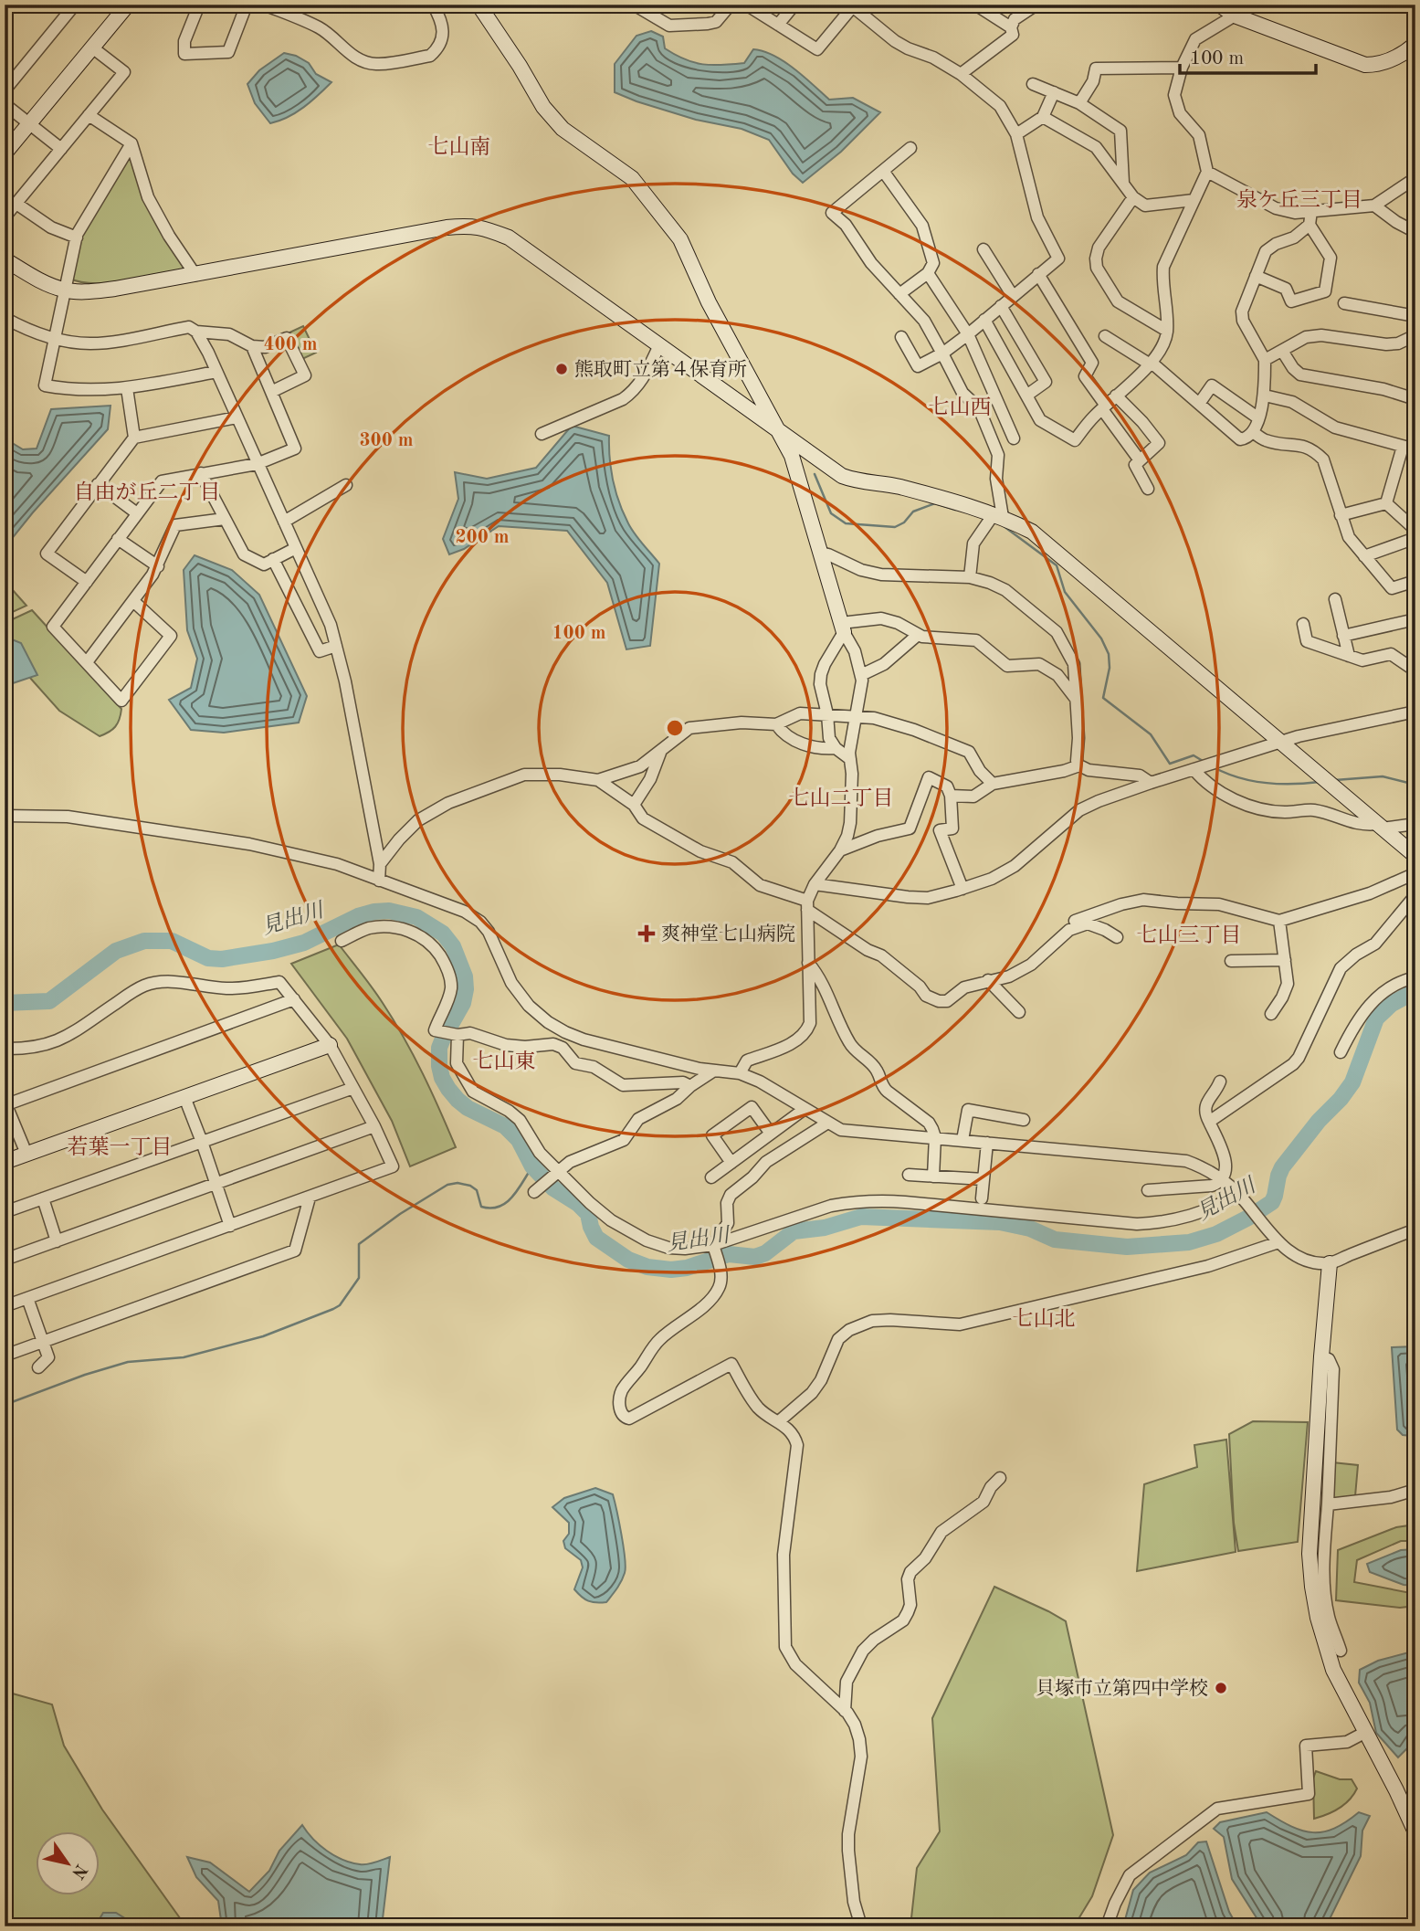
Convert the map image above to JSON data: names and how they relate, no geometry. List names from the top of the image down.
{
  "districts": [
    "七山南",
    "泉ケ丘三丁目",
    "七山西",
    "自由が丘二丁目",
    "七山二丁目",
    "七山三丁目",
    "七山東",
    "若葉一丁目",
    "七山北"
  ],
  "water": ["見出川"],
  "places": {
    "other": ["熊取町立第４保育所", "貝塚市立第四中学校"],
    "health": ["爽神堂七山病院"]
  },
  "scale_bar": "100 m",
  "north": "bottom right",
  "rings": [
    "400 m",
    "300 m",
    "200 m",
    "100 m"
  ]
}
